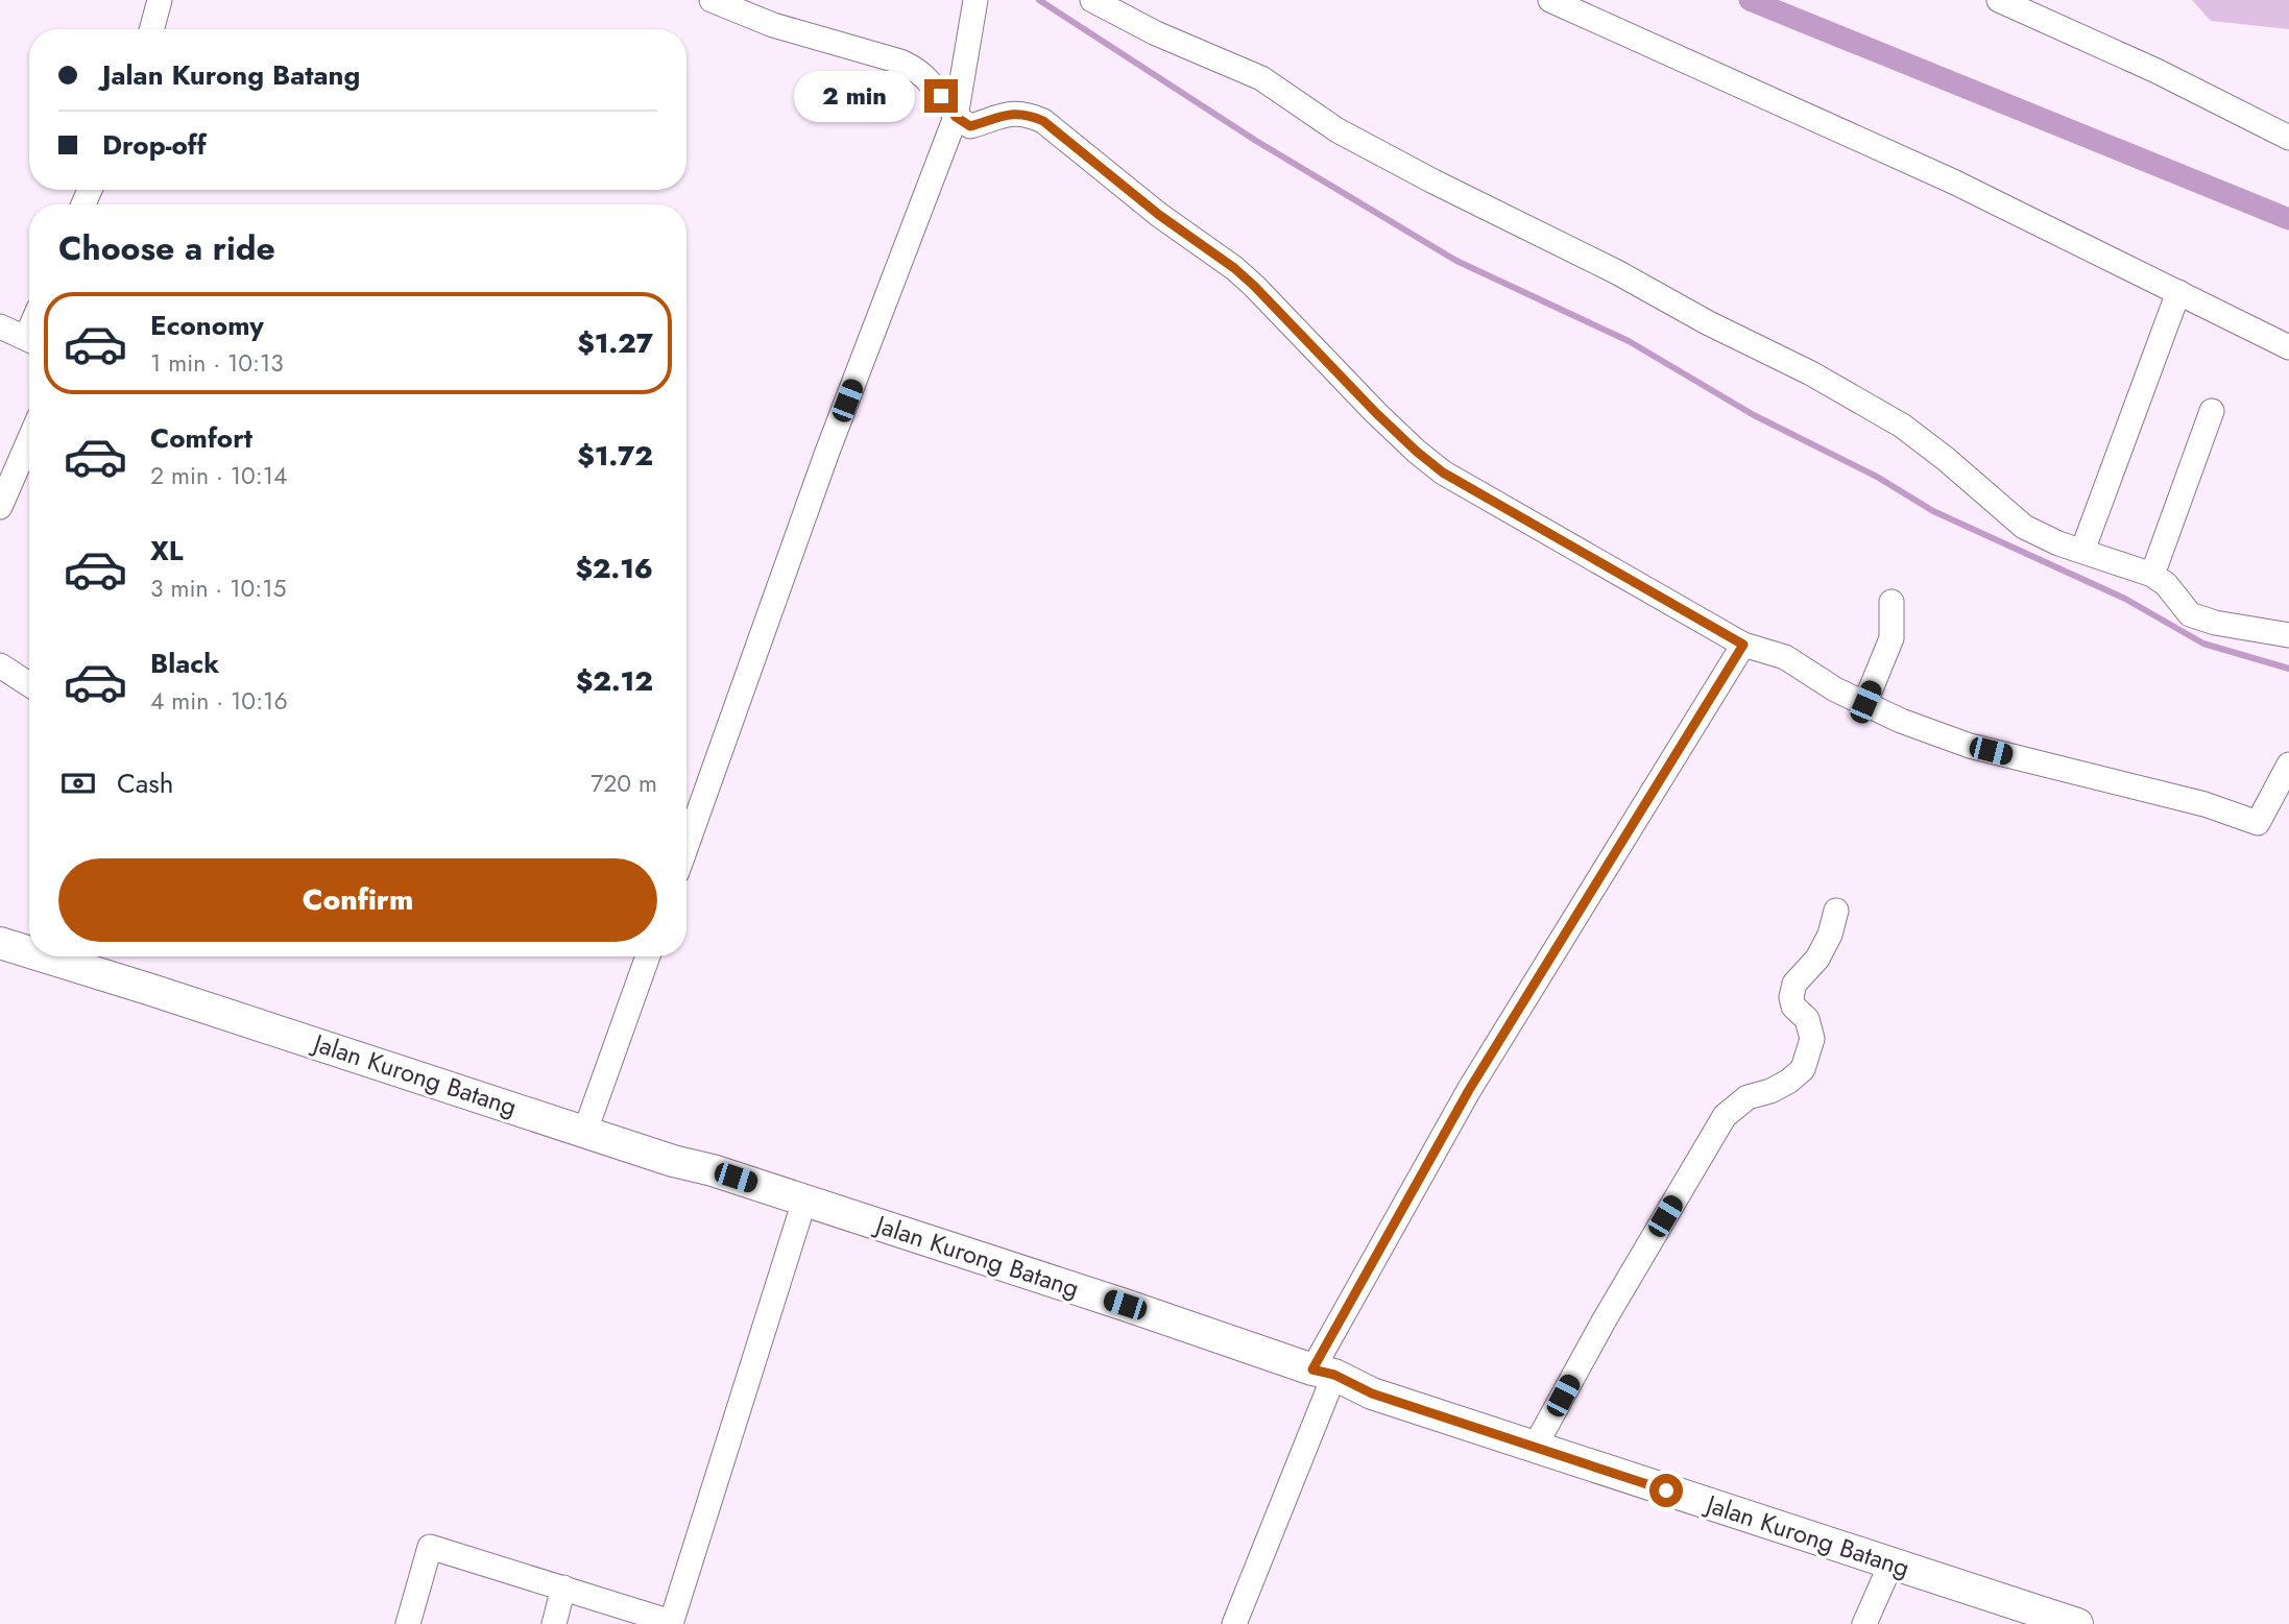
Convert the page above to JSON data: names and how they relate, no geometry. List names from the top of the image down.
{
  "streets": {
    "street": ["Jalan Kurong Batang"]
  },
  "page": {
    "banner": ["Jalan Kurong Batang", "Drop-off"],
    "bubble": "2 min",
    "heading": "Choose a ride",
    "list": [
      {
        "name": "Economy",
        "note": "1 min · 10:13",
        "value": "$1.27"
      },
      {
        "name": "Comfort",
        "note": "2 min · 10:14",
        "value": "$1.72"
      },
      {
        "name": "XL",
        "note": "3 min · 10:15",
        "value": "$2.16"
      },
      {
        "name": "Black",
        "note": "4 min · 10:16",
        "value": "$2.12"
      }
    ],
    "pay": ["Cash", "720 m"],
    "buttons": "Confirm"
  }
}
